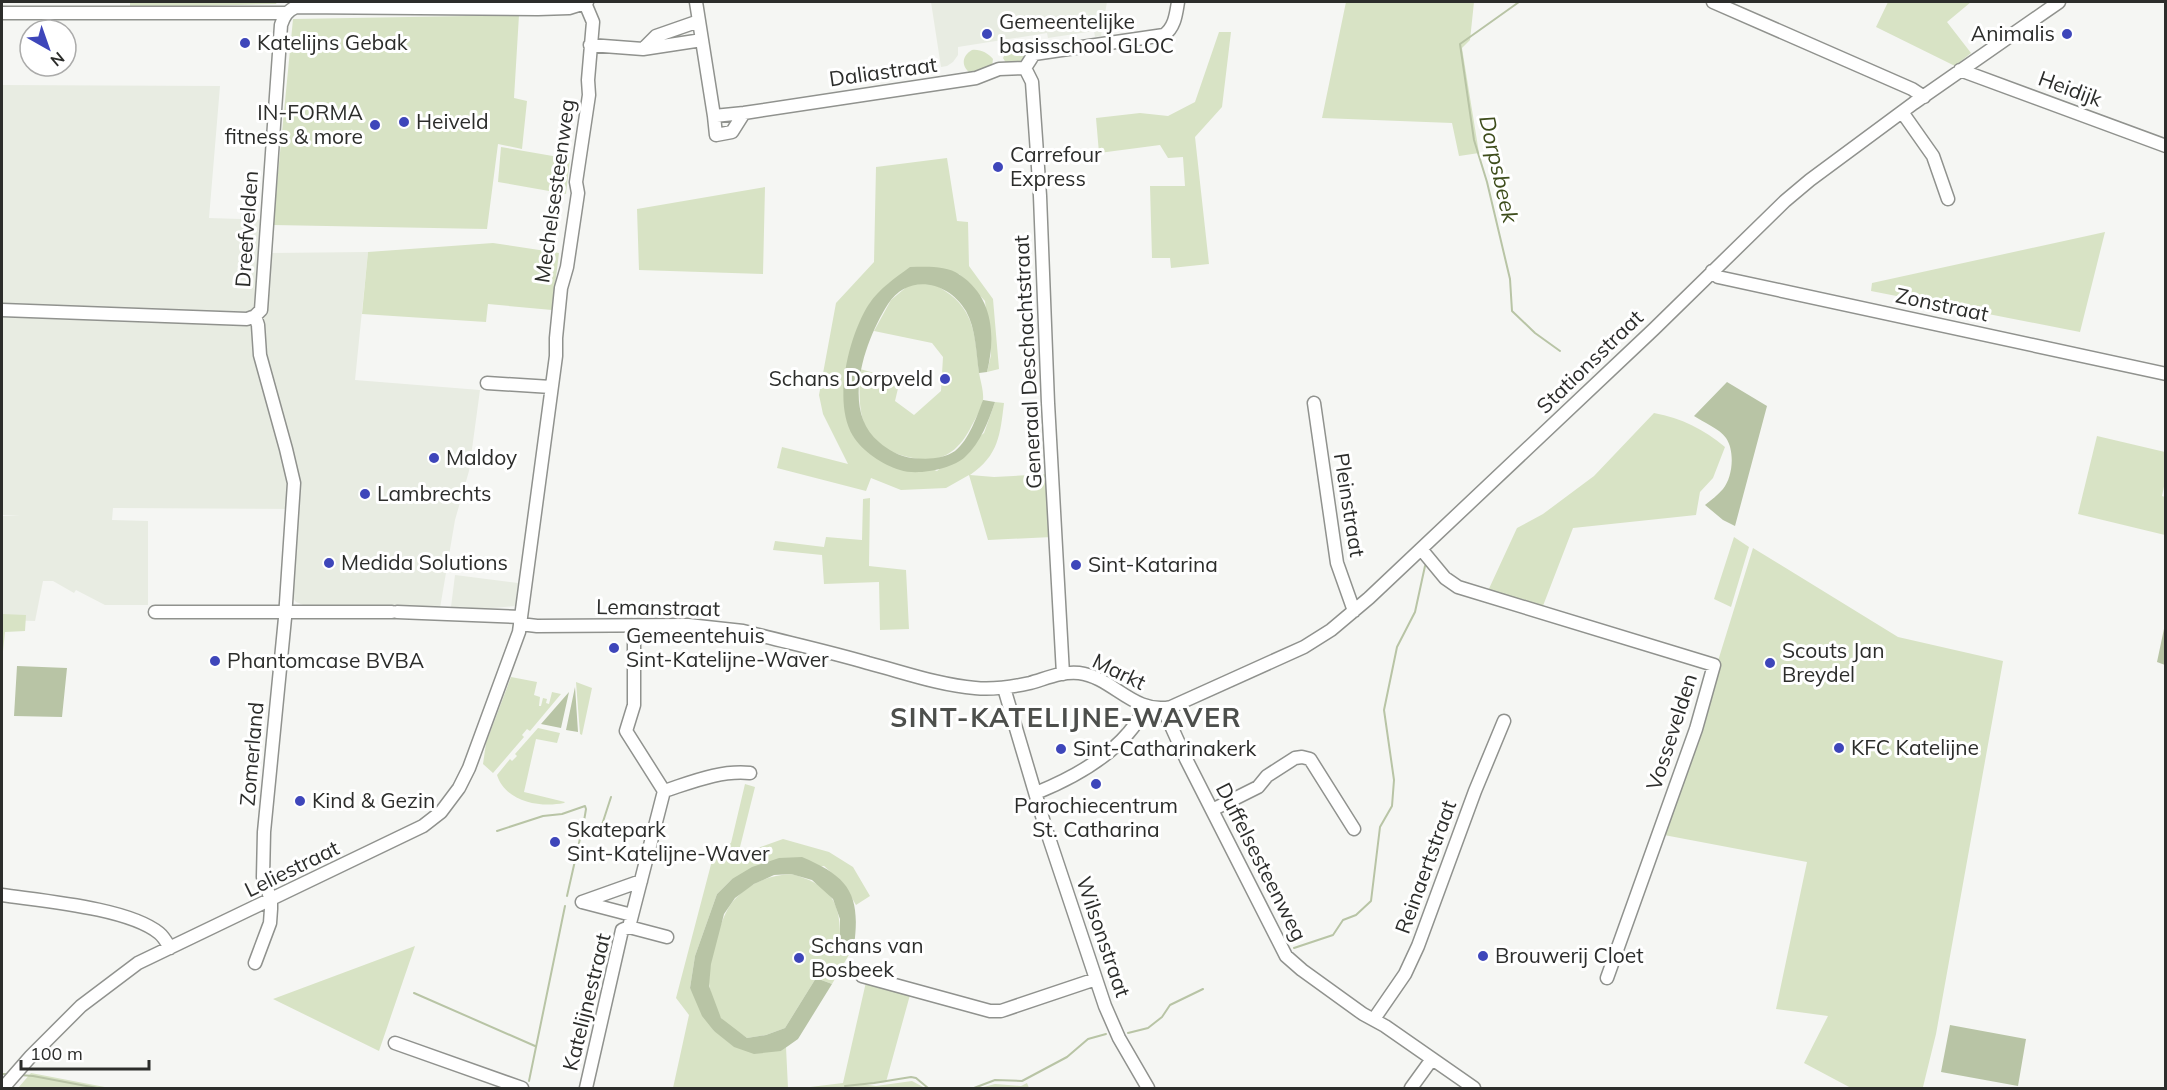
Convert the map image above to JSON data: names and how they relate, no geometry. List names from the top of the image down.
{
  "streets": {
    "street": [
      "Daliastraat",
      "Heidijk",
      "Mechelsesteenweg",
      "Dreefvelden",
      "Zonstraat",
      "Generaal Deschachtstraat",
      "Stationsstraat",
      "Pleinstraat",
      "Lemanstraat",
      "Markt",
      "Vossevelden",
      "Zomerland",
      "Duffelsesteenweg",
      "Reinaertstraat",
      "Leliestraat",
      "Wilsonstraat",
      "Katelijnestraat"
    ]
  },
  "crossings": [
    ["Daliastraat", "Generaal Deschachtstraat"],
    ["Heidijk", "Stationsstraat"],
    ["Mechelsesteenweg", "Lemanstraat"],
    ["Mechelsesteenweg", "Leliestraat"],
    ["Dreefvelden", "Zomerland"],
    ["Zonstraat", "Stationsstraat"],
    ["Generaal Deschachtstraat", "Markt"],
    ["Stationsstraat", "Pleinstraat"],
    ["Stationsstraat", "Vossevelden"],
    ["Stationsstraat", "Duffelsesteenweg"],
    ["Lemanstraat", "Markt"],
    ["Lemanstraat", "Leliestraat"],
    ["Markt", "Wilsonstraat"],
    ["Zomerland", "Leliestraat"],
    ["Duffelsesteenweg", "Reinaertstraat"]
  ],
  "districts": ["SINT-KATELIJNE-WAVER"],
  "water": ["Dorpsbeek"],
  "places": [
    "Gemeentelijke basisschool GLOC",
    "Animalis",
    "Katelijns Gebak",
    "Heiveld",
    "IN-FORMA fitness & more",
    "Carrefour Express",
    "Schans Dorpveld",
    "Maldoy",
    "Lambrechts",
    "Medida Solutions",
    "Sint-Katarina",
    "Gemeentehuis Sint-Katelijne-Waver",
    "Phantomcase BVBA",
    "Scouts Jan Breydel",
    "KFC Katelijne",
    "Sint-Catharinakerk",
    "Parochiecentrum St. Catharina",
    "Kind & Gezin",
    "Skatepark Sint-Katelijne-Waver",
    "Brouwerij Cloet",
    "Schans van Bosbeek"
  ],
  "scale_bar": "100 m",
  "north": "bottom right"
}
